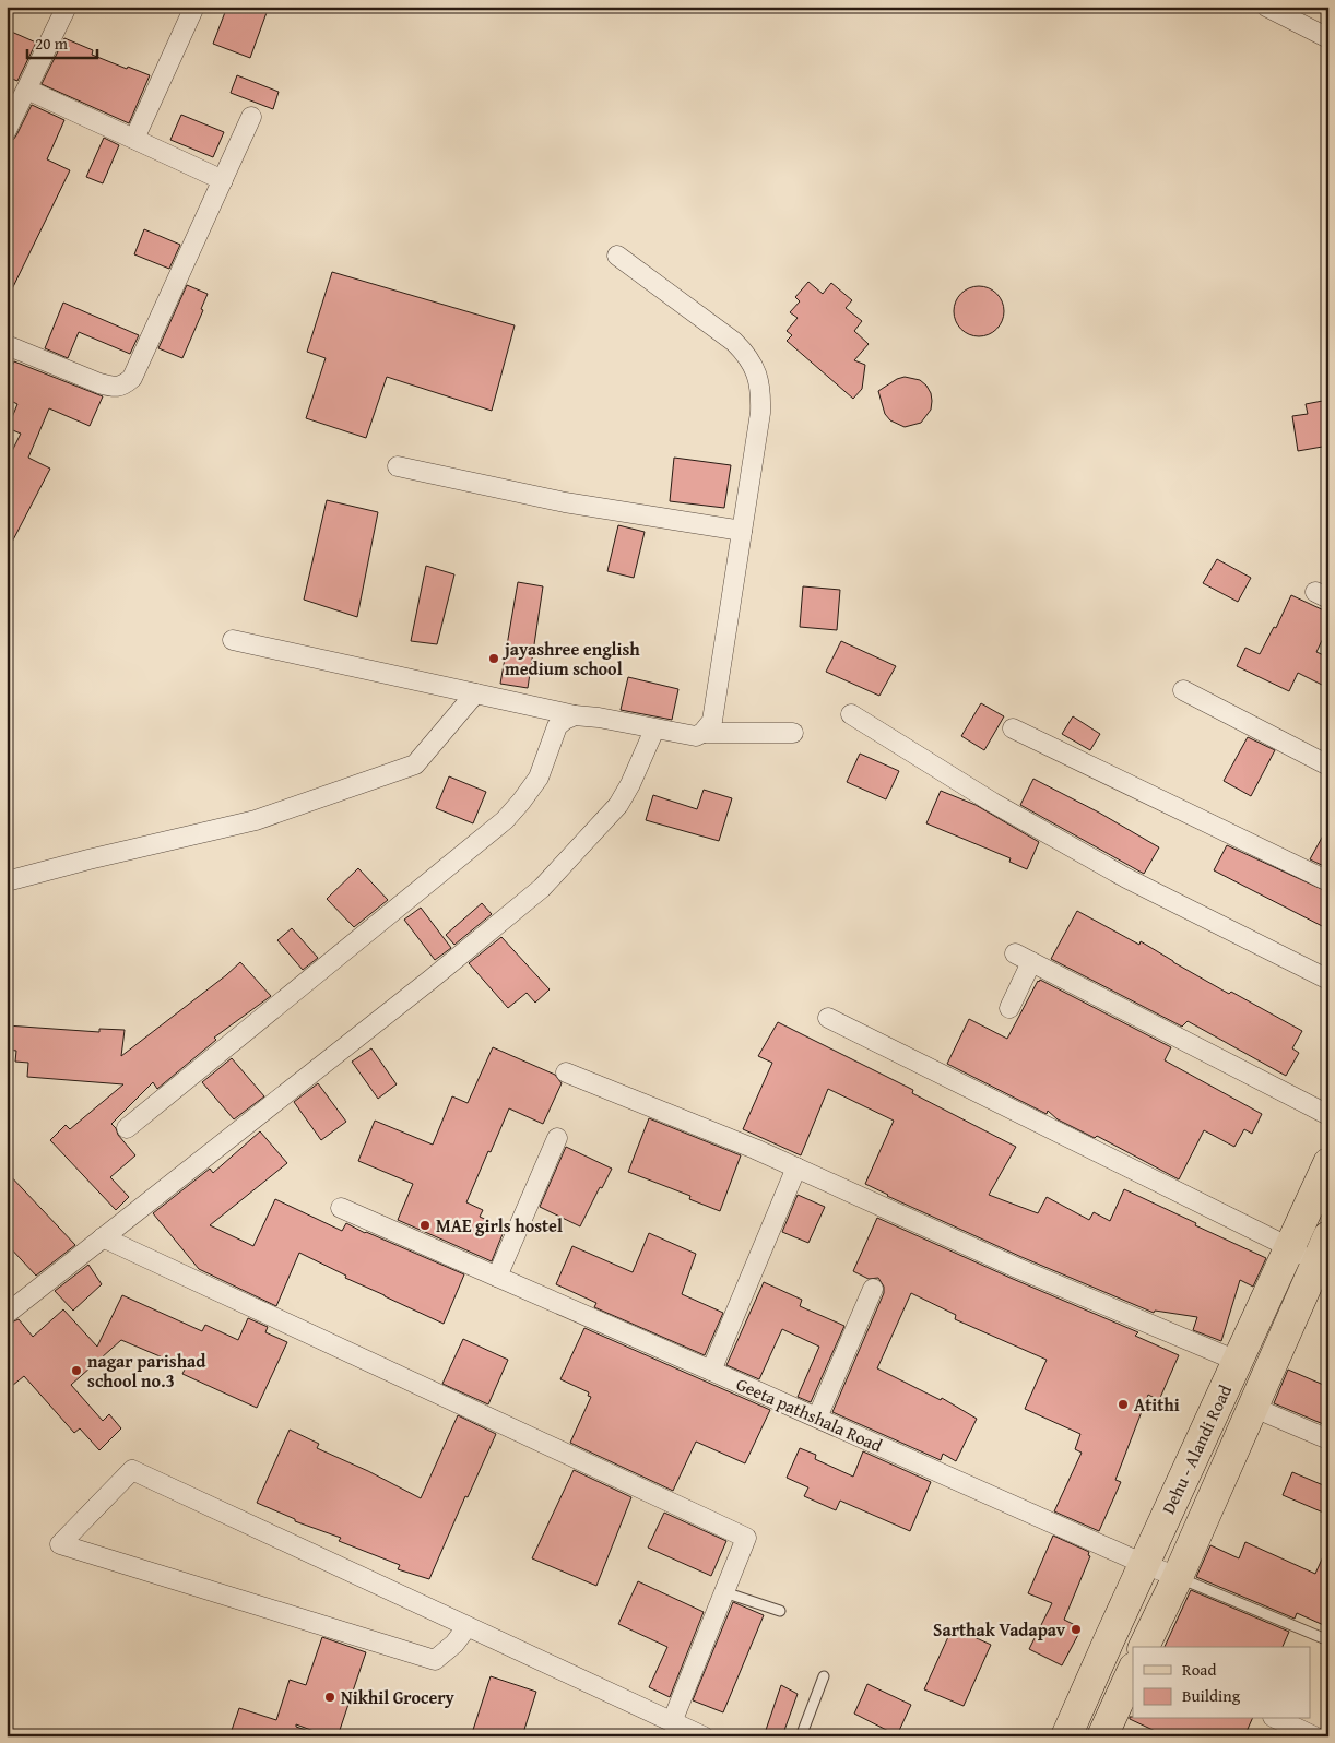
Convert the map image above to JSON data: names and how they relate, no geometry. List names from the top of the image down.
{
  "streets": {
    "main road": ["Dehu - Alandi Road"],
    "street": ["Geeta pathshala Road"]
  },
  "crossings": [
    ["Geeta pathshala Road", "Dehu - Alandi Road"]
  ],
  "places": [
    "jayashree english medium school",
    "MAE girls hostel",
    "nagar parishad school no.3",
    "Atithi",
    "Sarthak Vadapav",
    "Nikhil Grocery"
  ],
  "legend": ["Road", "Building"],
  "scale_bar": "20 m"
}
